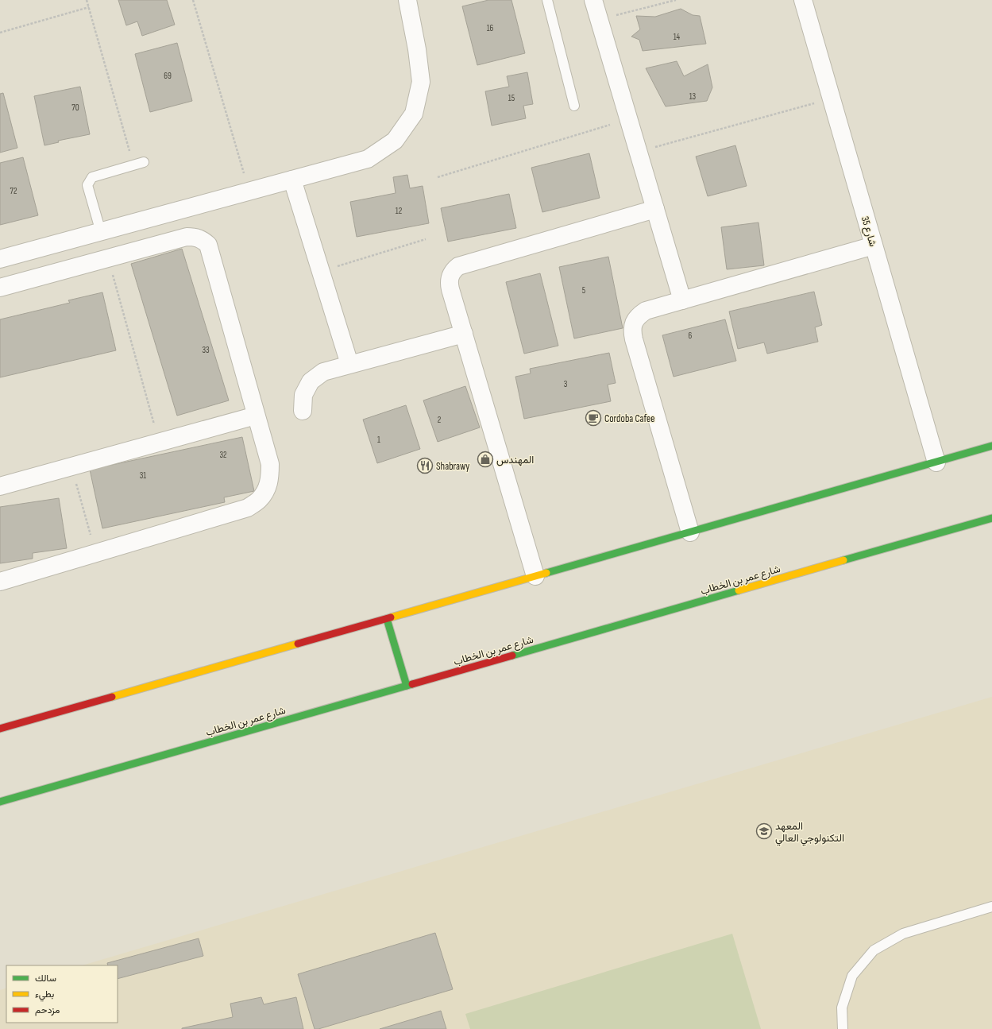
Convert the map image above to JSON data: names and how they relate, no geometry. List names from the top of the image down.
{
  "streets": {
    "street": ["شارع 35", "شارع عمر بن الخطاب"]
  },
  "places": {
    "cafe": ["Cordoba Cafee"],
    "shop": ["المهندس"],
    "restaurant": ["Shabrawy"],
    "school or university": ["المعهد التكنولوجي العالي"]
  },
  "house_numbers": [
    "16",
    "14",
    "69",
    "13",
    "15",
    "70",
    "72",
    "12",
    "5",
    "6",
    "33",
    "3",
    "2",
    "1",
    "32",
    "31"
  ],
  "legend": ["سالك", "بطيء", "مزدحم"]
}
